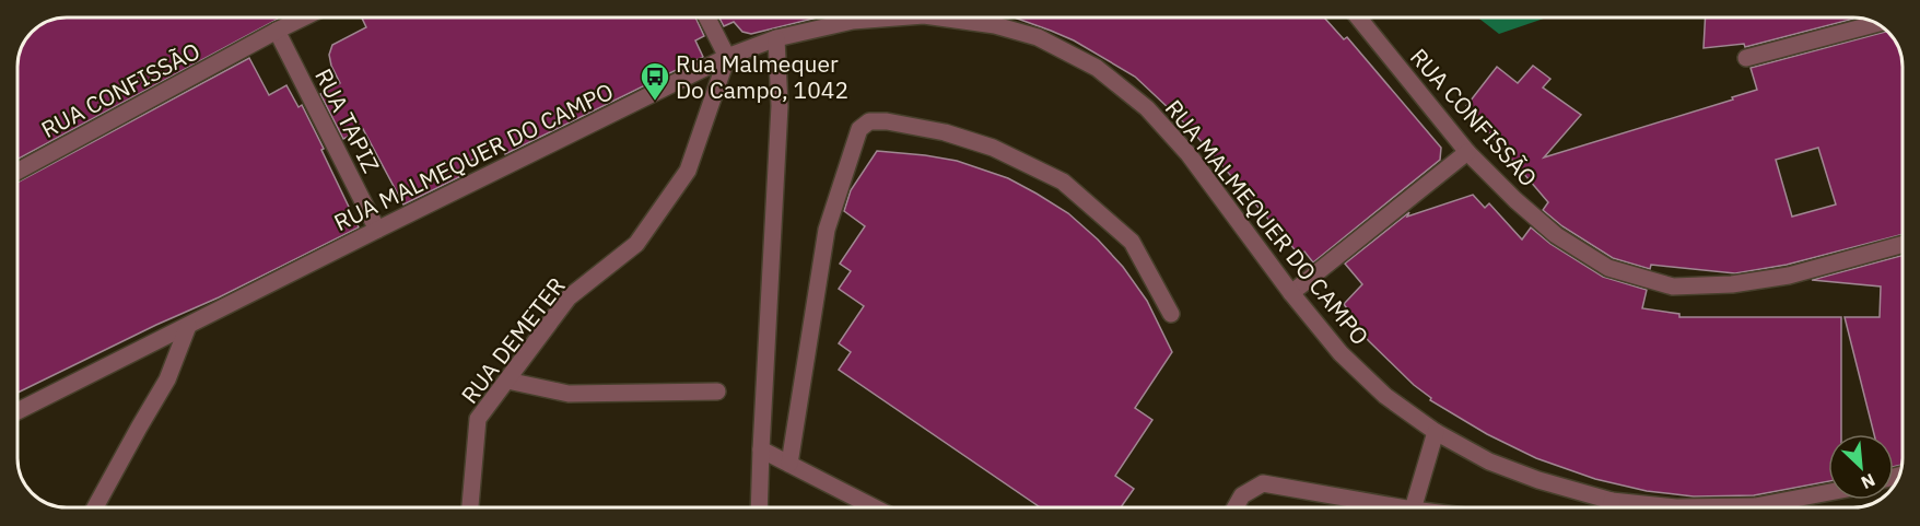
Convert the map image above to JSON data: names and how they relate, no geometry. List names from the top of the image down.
{
  "streets": {
    "street": [
      "RUA CONFISSÃO",
      "RUA TAPIZ",
      "RUA MALMEQUER DO CAMPO",
      "RUA DEMETER"
    ]
  },
  "crossings": [
    ["RUA CONFISSÃO", "RUA TAPIZ"],
    ["RUA TAPIZ", "RUA MALMEQUER DO CAMPO"],
    ["RUA MALMEQUER DO CAMPO", "RUA DEMETER"]
  ],
  "places": {
    "bus stop": ["Rua Malmequer Do Campo, 1042"]
  },
  "north": "bottom right"
}
